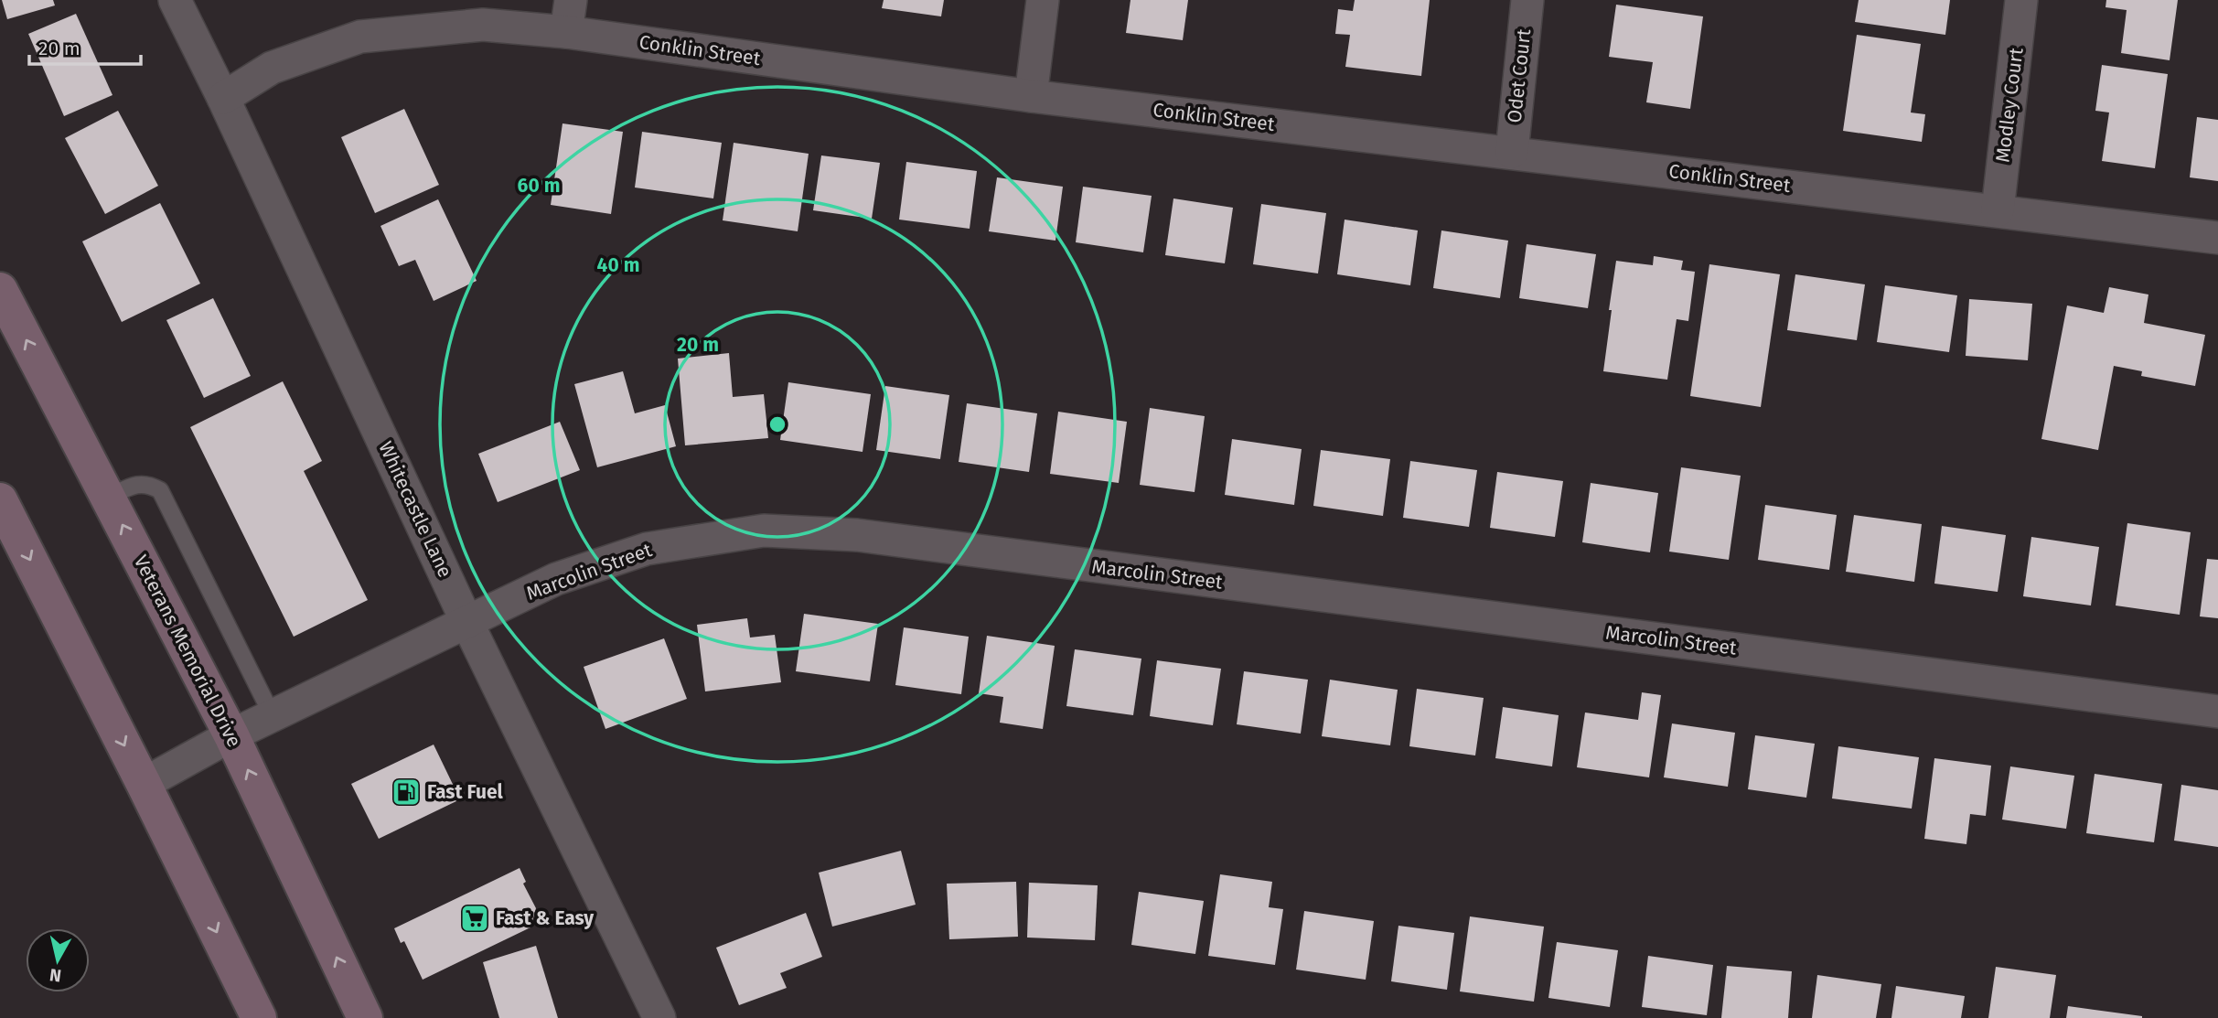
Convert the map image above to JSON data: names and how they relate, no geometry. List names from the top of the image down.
{
  "streets": {
    "main road": ["Veterans Memorial Drive"],
    "street": [
      "Conklin Street",
      "Odet Court",
      "Modley Court",
      "Whitecastle Lane",
      "Marcolin Street"
    ]
  },
  "crossings": [
    ["Conklin Street", "Odet Court"],
    ["Conklin Street", "Modley Court"],
    ["Conklin Street", "Whitecastle Lane"],
    ["Whitecastle Lane", "Marcolin Street"],
    ["Marcolin Street", "Veterans Memorial Drive"]
  ],
  "places": {
    "fuel station": ["Fast Fuel"],
    "supermarket": ["Fast & Easy"]
  },
  "scale_bar": "20 m",
  "north": "bottom",
  "rings": ["60 m", "40 m", "20 m"]
}
